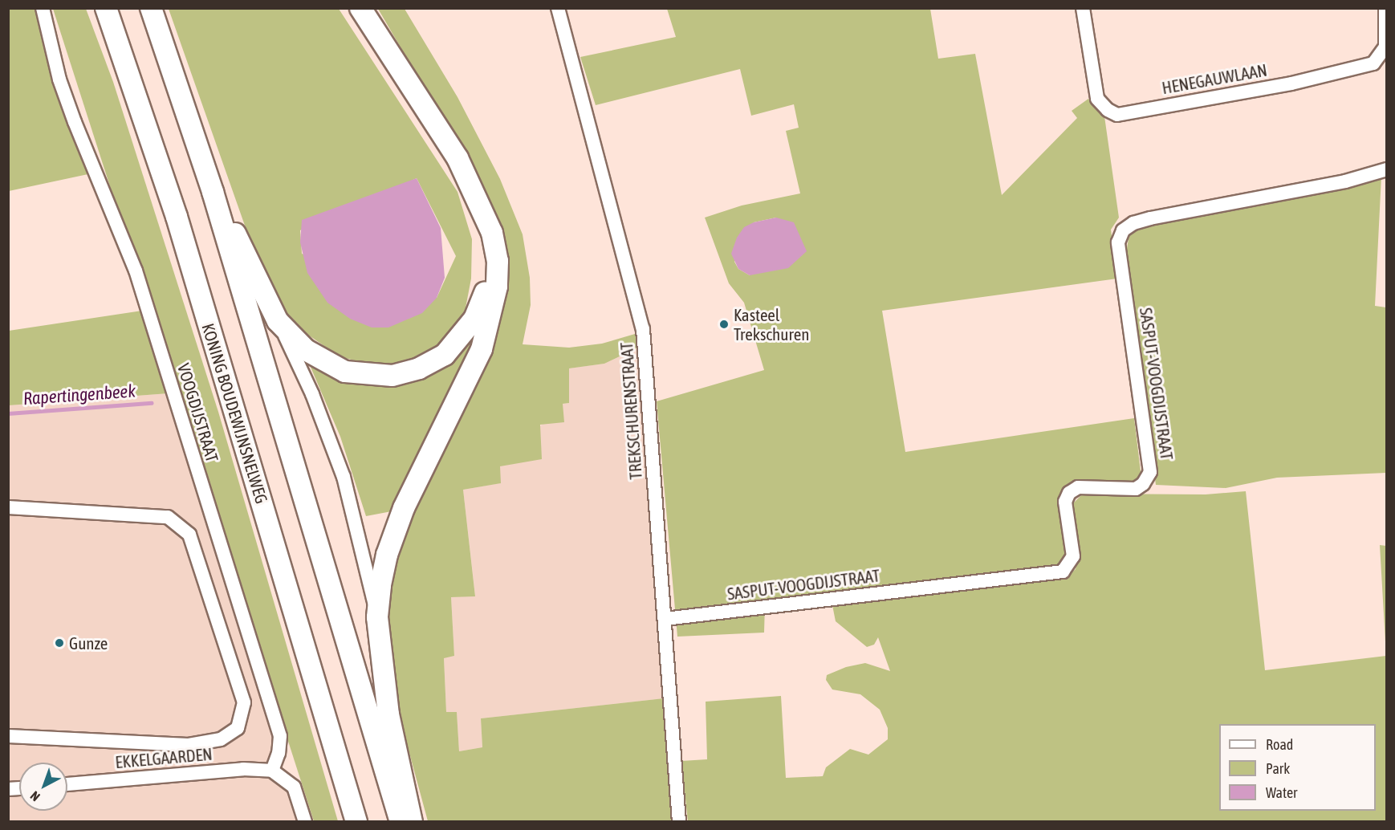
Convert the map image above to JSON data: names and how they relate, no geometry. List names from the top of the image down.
{
  "streets": {
    "highway": ["KONING BOUDEWIJNSNELWEG"],
    "street": [
      "HENEGAUWLAAN",
      "SASPUT-VOOGDIJSTRAAT",
      "TREKSCHURENSTRAAT",
      "VOOGDIJSTRAAT",
      "EKKELGAARDEN"
    ]
  },
  "crossings": [
    ["SASPUT-VOOGDIJSTRAAT", "TREKSCHURENSTRAAT"],
    ["VOOGDIJSTRAAT", "EKKELGAARDEN"]
  ],
  "water": ["Rapertingenbeek"],
  "places": ["Kasteel Trekschuren", "Gunze"],
  "legend": ["Road", "Park", "Water"],
  "north": "bottom left"
}
